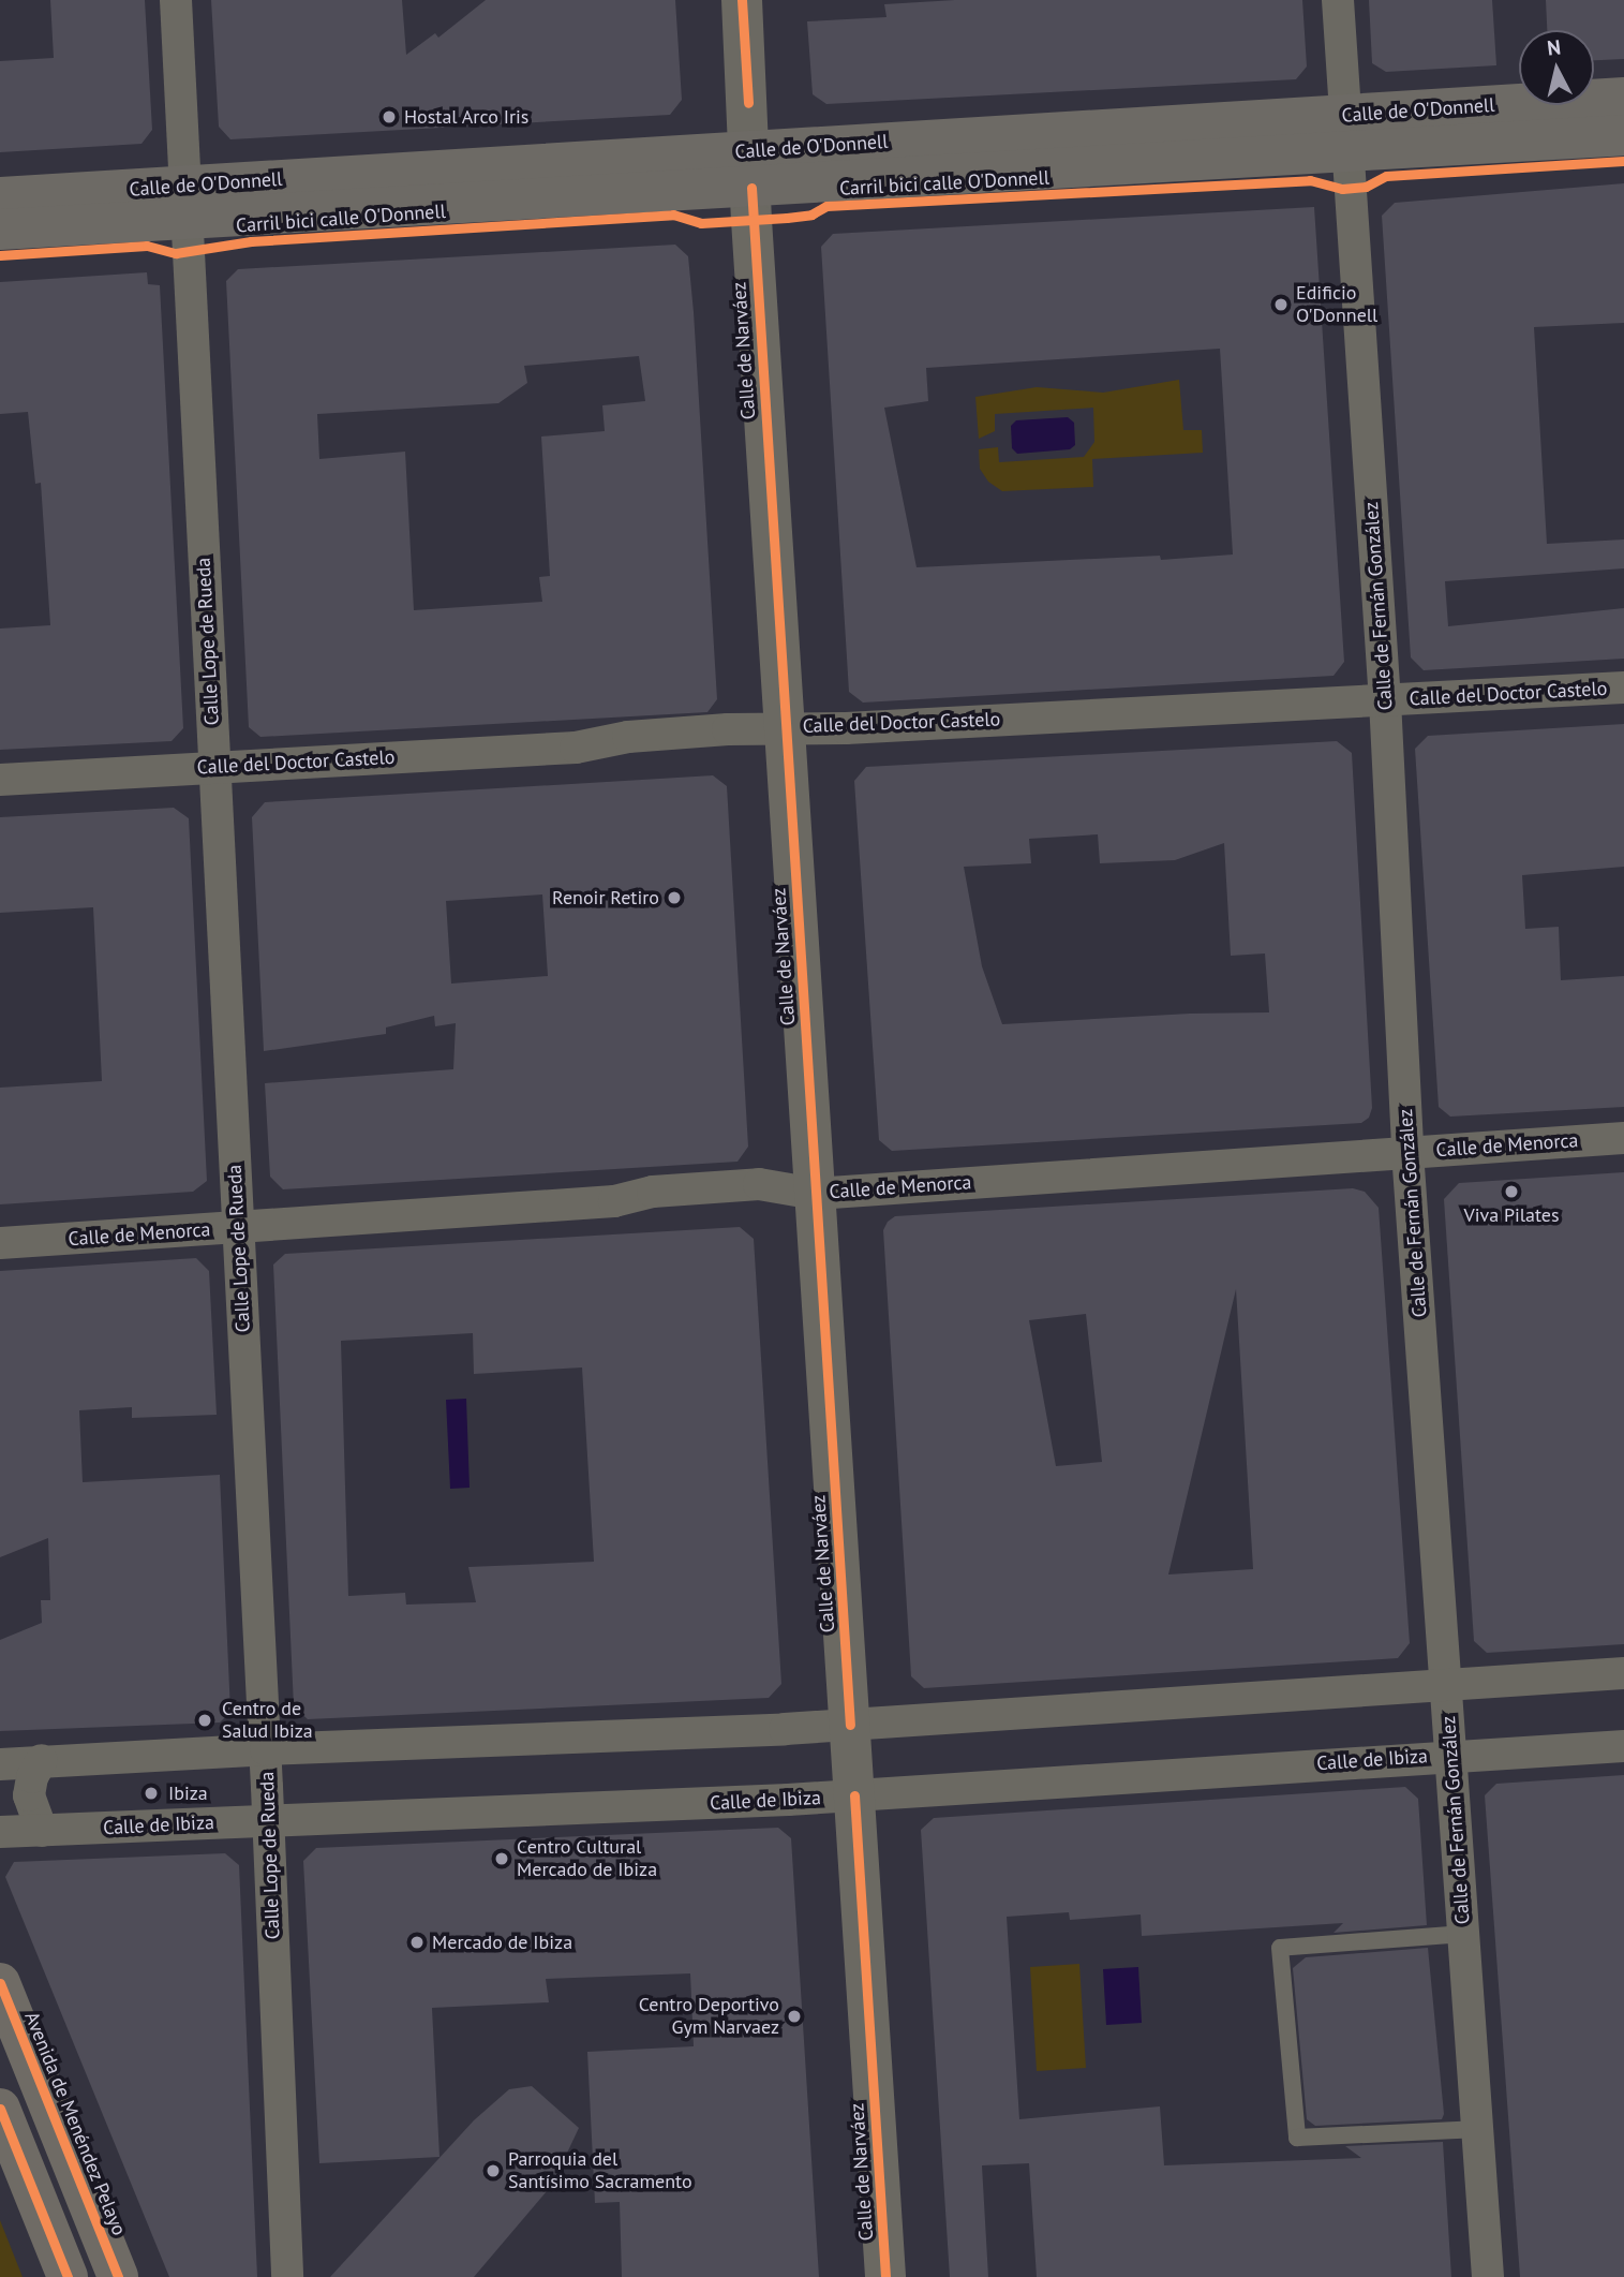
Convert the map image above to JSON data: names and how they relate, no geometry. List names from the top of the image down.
{
  "streets": {
    "main road": ["Calle de O'Donnell", "Avenida de Menéndez Pelayo"],
    "street": [
      "Calle de Narváez",
      "Calle de Fernán González",
      "Calle Lope de Rueda",
      "Calle del Doctor Castelo",
      "Calle de Menorca",
      "Calle de Ibiza"
    ],
    "cycle path": ["Carril bici calle O'Donnell"]
  },
  "crossings": [
    ["Calle de O'Donnell", "Calle de Narváez"],
    ["Calle de O'Donnell", "Calle de Fernán González"],
    ["Calle de O'Donnell", "Calle Lope de Rueda"],
    ["Calle de Narváez", "Calle del Doctor Castelo"],
    ["Calle de Narváez", "Calle de Menorca"],
    ["Calle de Narváez", "Calle de Ibiza"],
    ["Calle de Fernán González", "Calle del Doctor Castelo"],
    ["Calle de Fernán González", "Calle de Menorca"],
    ["Calle de Fernán González", "Calle de Ibiza"],
    ["Calle Lope de Rueda", "Calle del Doctor Castelo"],
    ["Calle Lope de Rueda", "Calle de Menorca"],
    ["Calle Lope de Rueda", "Calle de Ibiza"]
  ],
  "places": [
    "Hostal Arco Iris",
    "Edificio O'Donnell",
    "Renoir Retiro",
    "Viva Pilates",
    "Centro de Salud Ibiza",
    "Ibiza",
    "Centro Cultural Mercado de Ibiza",
    "Mercado de Ibiza",
    "Centro Deportivo Gym Narvaez",
    "Parroquia del Santísimo Sacramento"
  ],
  "north": "top"
}
